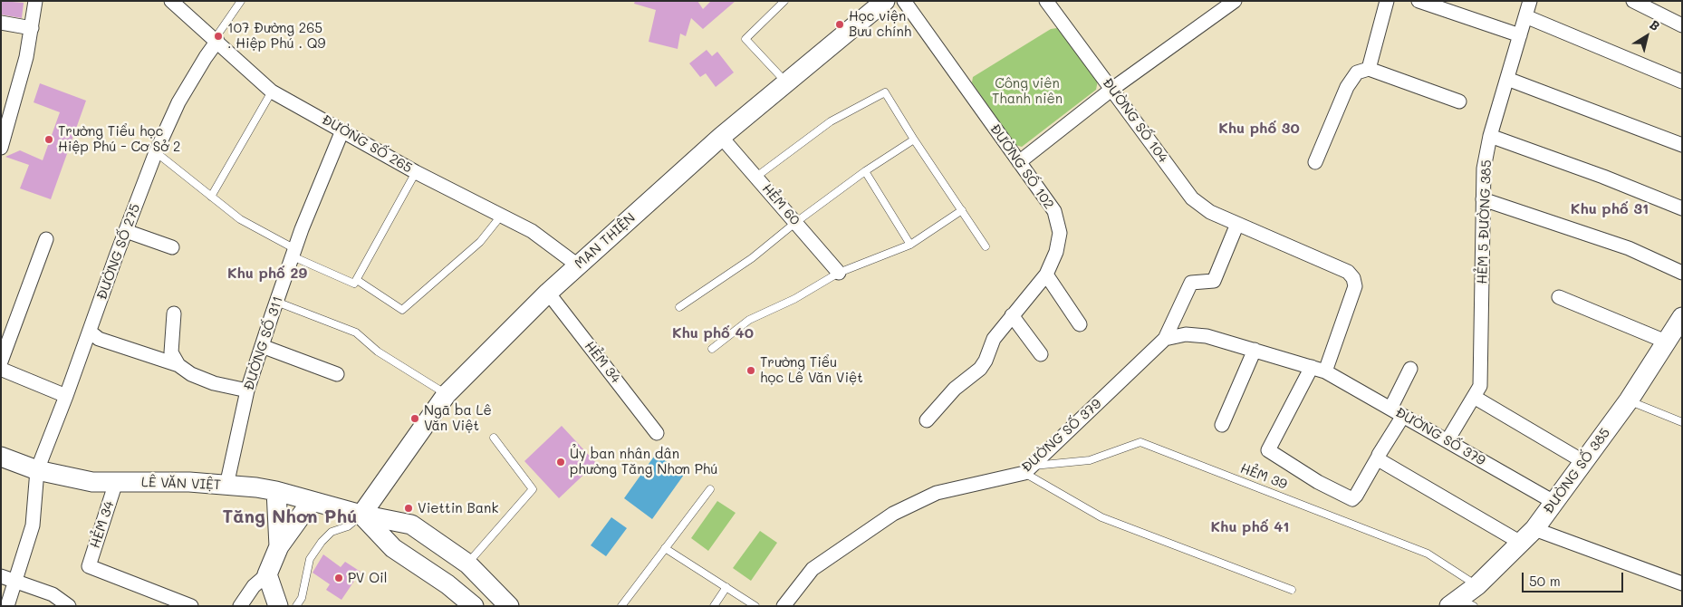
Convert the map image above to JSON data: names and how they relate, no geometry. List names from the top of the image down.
{
  "streets": {
    "street": [
      "ĐƯỜNG SỐ 104",
      "ĐƯỜNG SỐ 265",
      "ĐƯỜNG SỐ 102",
      "HẺM 60",
      "HẺM 5 ĐƯỜNG 385",
      "MAN THIỆN",
      "ĐƯỜNG SỐ 275",
      "ĐƯỜNG SỐ 311",
      "HẺM 34",
      "ĐƯỜNG SỐ 379",
      "ĐƯỜNG SỐ 385",
      "LÊ VĂN VIỆT"
    ],
    "lane": ["HẺM 39"]
  },
  "crossings": [
    ["ĐƯỜNG SỐ 265", "MAN THIỆN"],
    ["ĐƯỜNG SỐ 265", "ĐƯỜNG SỐ 275"],
    ["ĐƯỜNG SỐ 265", "ĐƯỜNG SỐ 311"],
    ["HẺM 60", "MAN THIỆN"],
    ["HẺM 5 ĐƯỜNG 385", "ĐƯỜNG SỐ 379"],
    ["MAN THIỆN", "HẺM 34"],
    ["MAN THIỆN", "LÊ VĂN VIỆT"],
    ["ĐƯỜNG SỐ 275", "LÊ VĂN VIỆT"],
    ["ĐƯỜNG SỐ 311", "LÊ VĂN VIỆT"],
    ["HẺM 34", "LÊ VĂN VIỆT"],
    ["ĐƯỜNG SỐ 379", "ĐƯỜNG SỐ 385"],
    ["ĐƯỜNG SỐ 379", "HẺM 39"],
    ["ĐƯỜNG SỐ 385", "HẺM 39"]
  ],
  "districts": [
    "Khu phố 30",
    "Khu phố 31",
    "Khu phố 29",
    "Khu phố 40",
    "Tăng Nhơn Phú",
    "Khu phố 41"
  ],
  "parks": ["Công viên Thanh niên"],
  "places": [
    "Học viện Bưu chính",
    "107 Đường 265 . Hiệp Phú . Q9",
    "Trường Tiểu học Hiệp Phú - Cơ Sở 2",
    "Trường Tiểu học Lê Văn Việt",
    "Ngã ba Lê Văn Việt",
    "Ủy ban nhân dân phường Tăng Nhơn Phú",
    "Viettin Bank",
    "PV Oil"
  ],
  "scale_bar": "50 m",
  "north": "top right"
}
